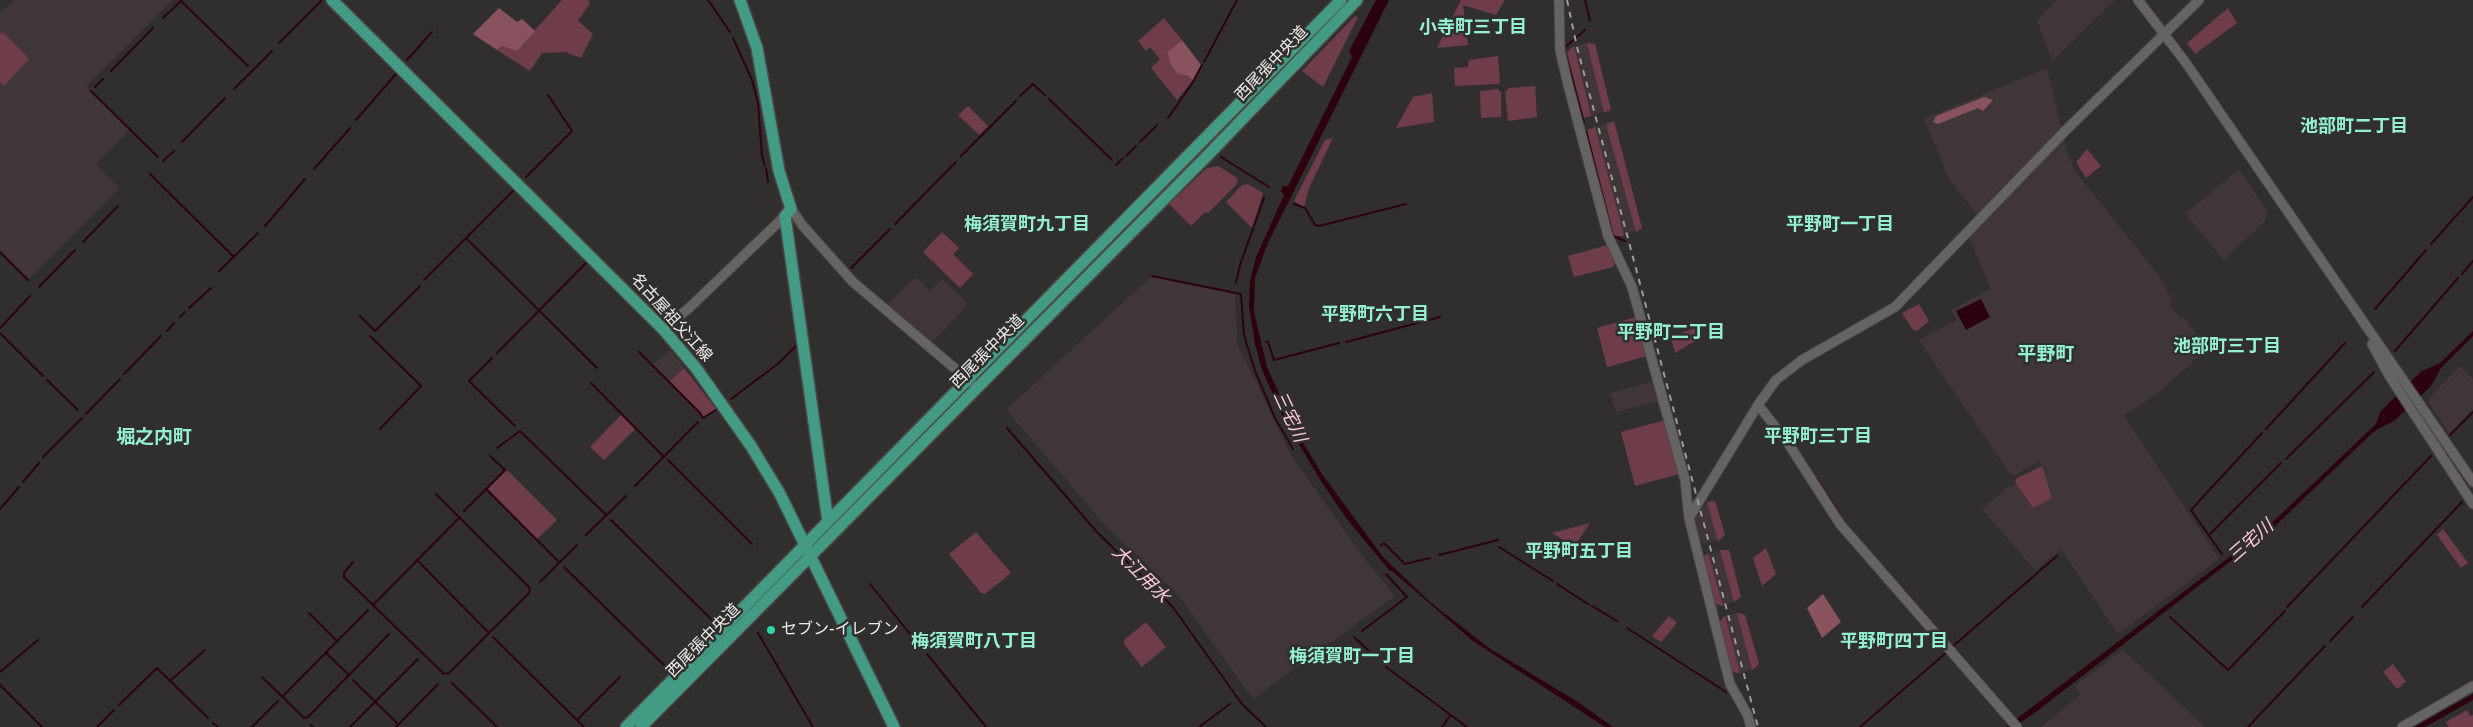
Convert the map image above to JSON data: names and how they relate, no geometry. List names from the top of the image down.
{
  "streets": {
    "main road": ["西尾張中央道", "名古屋祖父江線"]
  },
  "crossings": [
    ["西尾張中央道", "名古屋祖父江線"]
  ],
  "districts": [
    "小寺町三丁目",
    "池部町二丁目",
    "梅須賀町九丁目",
    "平野町一丁目",
    "平野町六丁目",
    "平野町二丁目",
    "池部町三丁目",
    "平野町",
    "平野町三丁目",
    "堀之内町",
    "平野町五丁目",
    "梅須賀町八丁目",
    "平野町四丁目",
    "梅須賀町一丁目"
  ],
  "water": ["三宅川", "大江用水"],
  "places": ["セブン-イレブン"]
}
